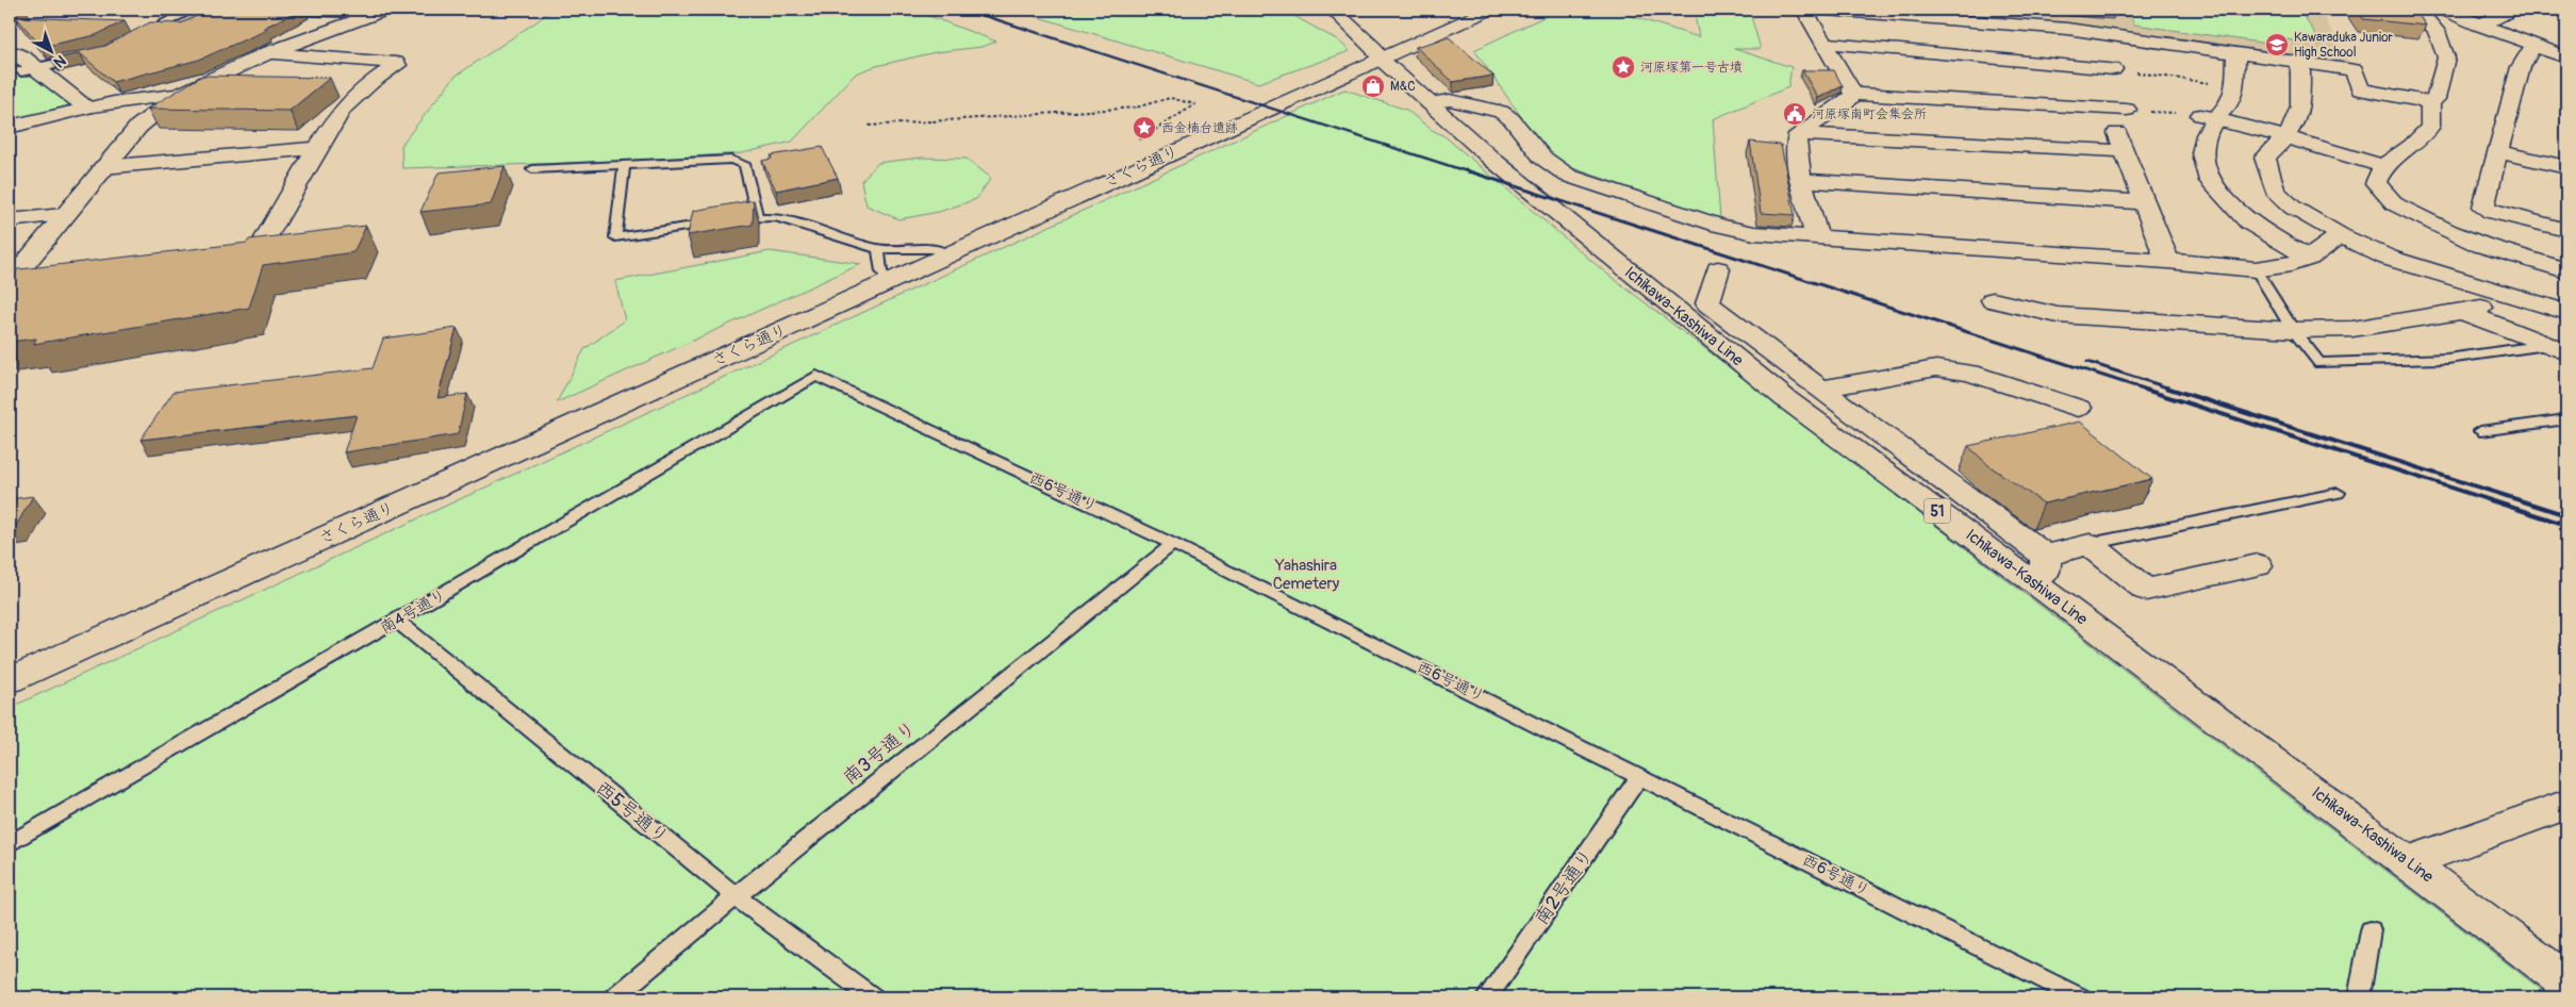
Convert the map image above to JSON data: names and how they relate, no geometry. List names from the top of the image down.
{
  "streets": {
    "street": ["さくら通り", "Ichikawa-Kashiwa Line", "51"],
    "lane": [
      "西6号通り",
      "南4号通り",
      "南3号通り",
      "西5号通り",
      "南2号通り"
    ]
  },
  "crossings": [
    ["さくら通り", "Ichikawa-Kashiwa Line"],
    ["西6号通り", "南4号通り"],
    ["西6号通り", "南3号通り"],
    ["西6号通り", "南2号通り"],
    ["南4号通り", "西5号通り"],
    ["南3号通り", "西5号通り"]
  ],
  "parks": ["Yahashira Cemetery"],
  "places": {
    "school or university": ["Kawaraduka Junior High School"],
    "place": ["河原塚第一号古墳", "西金楠台遺跡"],
    "shop": ["M&C"],
    "public building": ["河原塚南町会集会所"]
  },
  "north": "bottom right"
}
